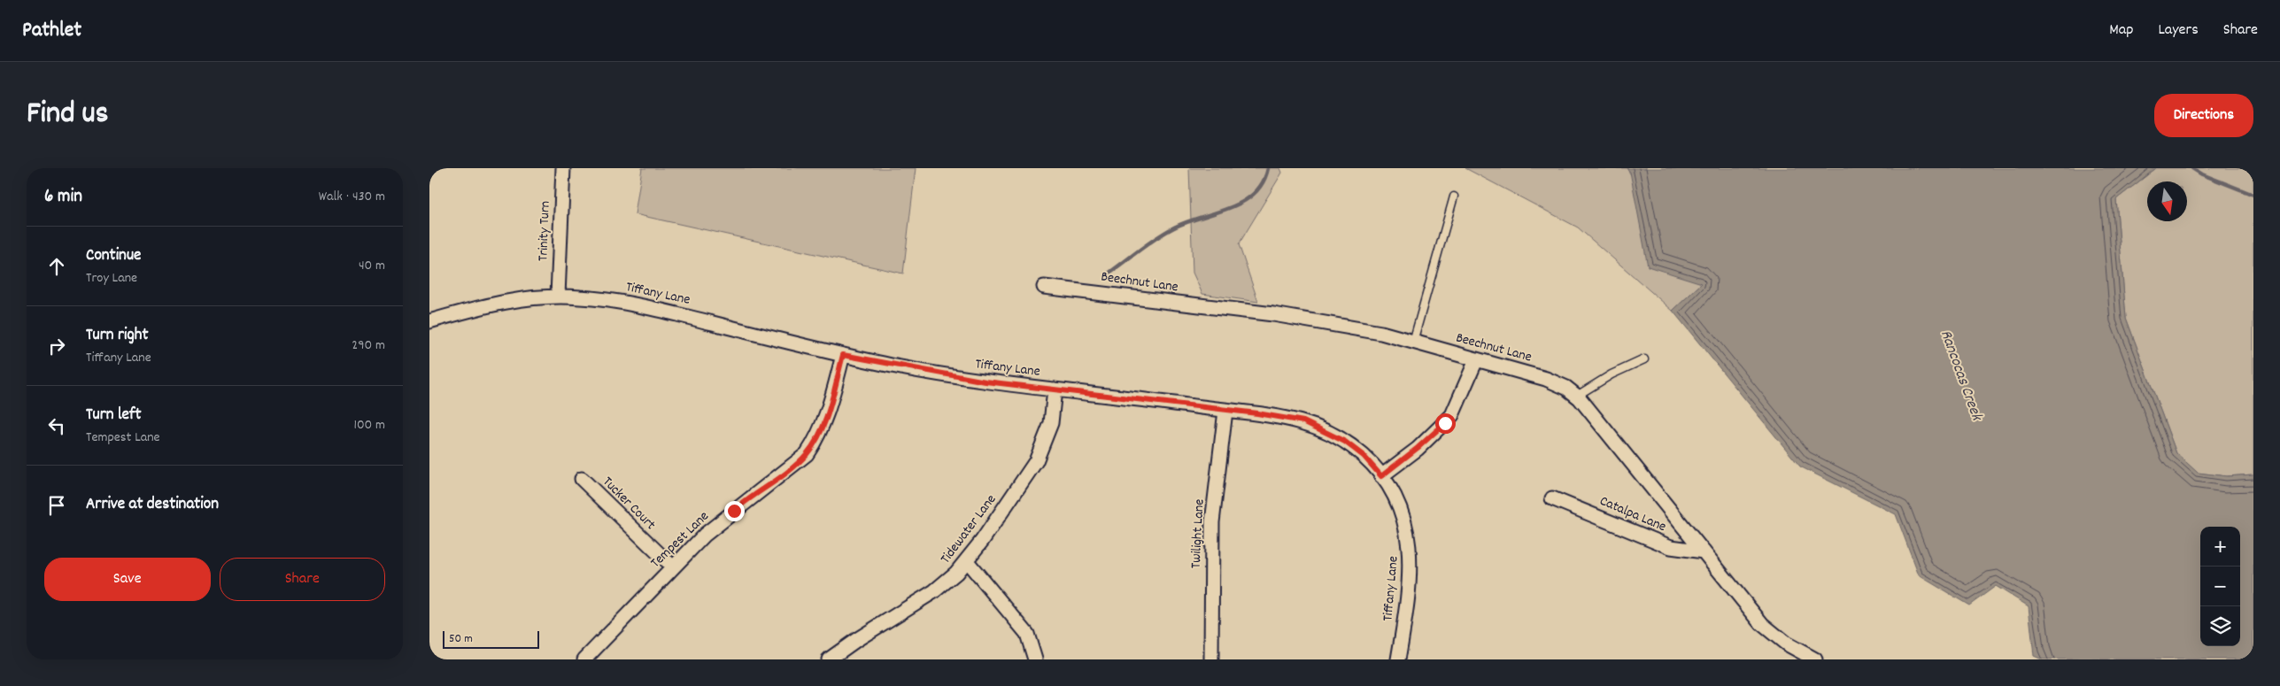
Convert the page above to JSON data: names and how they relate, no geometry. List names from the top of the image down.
{
  "streets": {
    "street": [
      "Trinity Turn",
      "Beechnut Lane",
      "Tiffany Lane",
      "Tucker Court",
      "Catalpa Lane",
      "Tidewater Lane",
      "Twilight Lane",
      "Tempest Lane"
    ]
  },
  "crossings": [
    ["Trinity Turn", "Tiffany Lane"],
    ["Beechnut Lane", "Catalpa Lane"],
    ["Tiffany Lane", "Tidewater Lane"],
    ["Tiffany Lane", "Twilight Lane"],
    ["Tiffany Lane", "Tempest Lane"],
    ["Tucker Court", "Tempest Lane"]
  ],
  "water": ["Rancocas Creek"],
  "scale_bar": "50 m",
  "north": "bottom",
  "page": {
    "header": "Pathlet",
    "nav": ["Map", "Layers", "Share"],
    "title": "Find us",
    "buttons": [
      "Directions",
      ["Save", "Share"]
    ],
    "heading": ["6 min", "Walk · 430 m"],
    "list": [
      ["Continue", "Troy Lane", "40 m"],
      ["Turn right", "Tiffany Lane", "290 m"],
      ["Turn left", "Tempest Lane", "100 m"],
      "Arrive at destination"
    ],
    "map_buttons": ["+", "−"],
    "scale": "50 m"
  }
}
